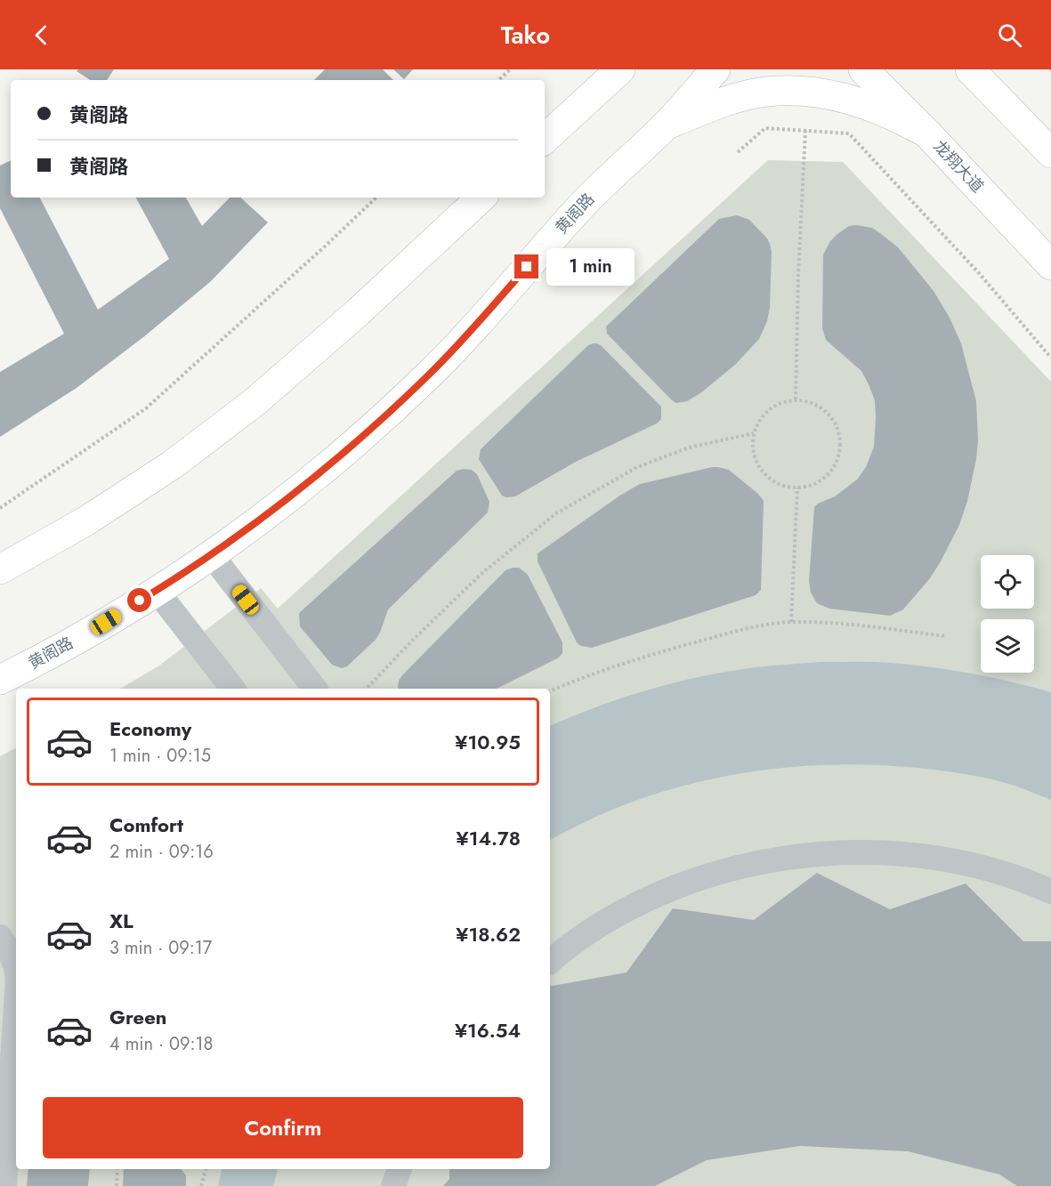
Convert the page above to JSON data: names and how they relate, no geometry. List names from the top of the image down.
{
  "streets": {
    "main road": ["龙翔大道", "黄阁路"]
  },
  "page": {
    "header": "Tako",
    "banner": ["黄阁路", "黄阁路"],
    "bubble": "1 min",
    "list": [
      {
        "name": "Economy",
        "note": "1 min · 09:15",
        "value": "¥10.95"
      },
      {
        "name": "Comfort",
        "note": "2 min · 09:16",
        "value": "¥14.78"
      },
      {
        "name": "XL",
        "note": "3 min · 09:17",
        "value": "¥18.62"
      },
      {
        "name": "Green",
        "note": "4 min · 09:18",
        "value": "¥16.54"
      }
    ],
    "buttons": "Confirm"
  }
}
